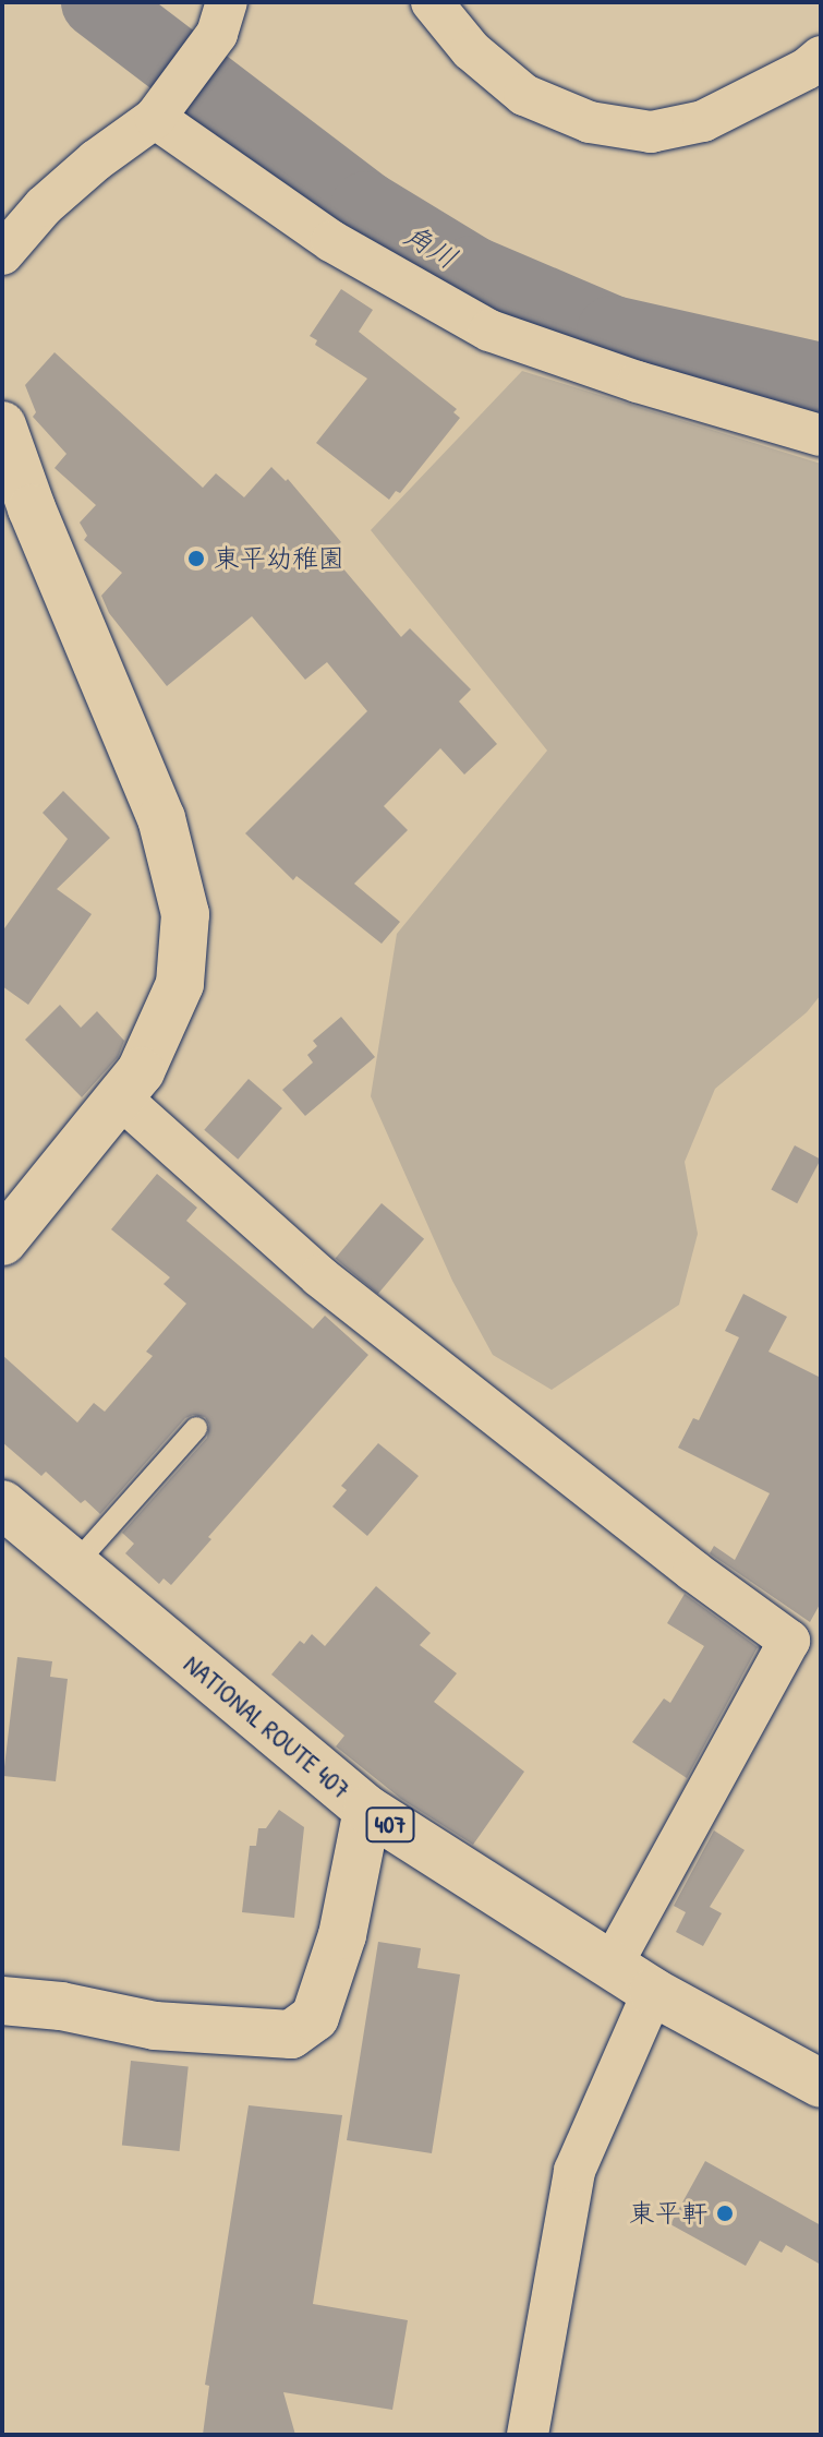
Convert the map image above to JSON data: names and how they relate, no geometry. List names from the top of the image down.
{
  "streets": {
    "main road": ["NATIONAL ROUTE 407", "407"]
  },
  "water": ["角川"],
  "places": ["東平幼稚園", "東平軒"]
}
